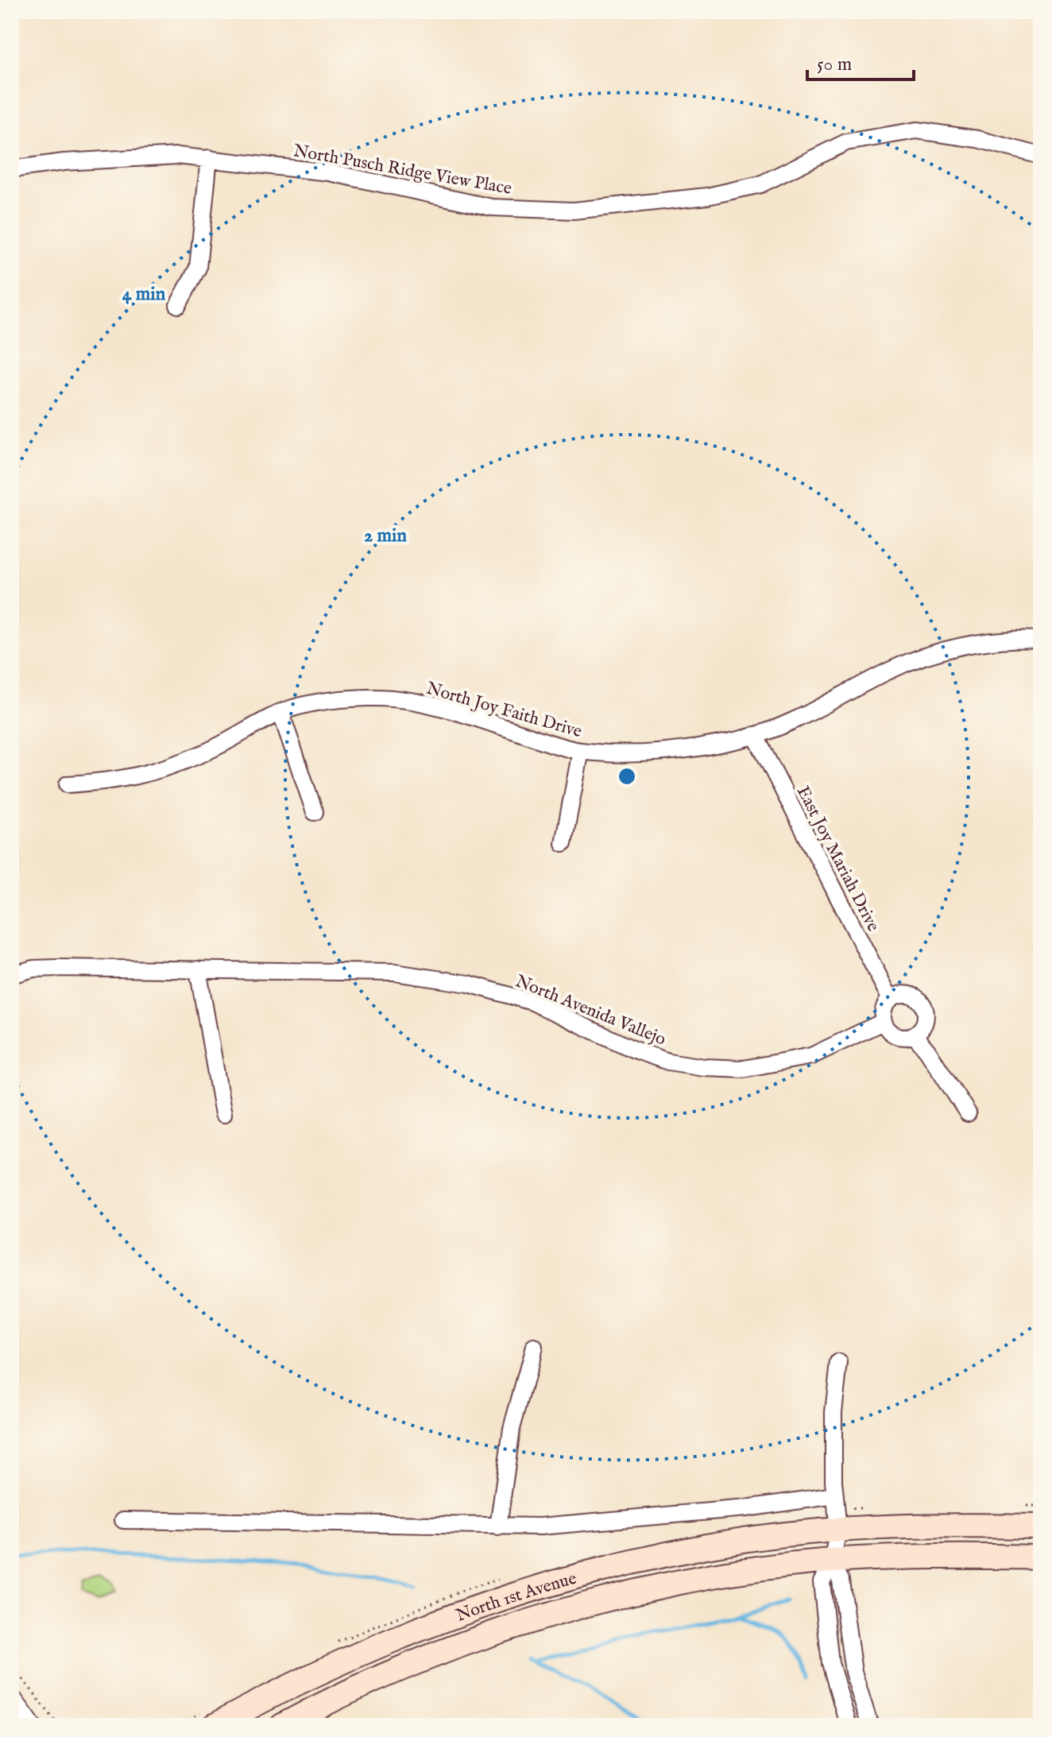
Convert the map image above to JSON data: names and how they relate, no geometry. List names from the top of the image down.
{
  "streets": {
    "main road": ["North 1st Avenue"],
    "street": [
      "North Pusch Ridge View Place",
      "North Joy Faith Drive",
      "East Joy Mariah Drive",
      "North Avenida Vallejo"
    ]
  },
  "crossings": [
    ["North Joy Faith Drive", "East Joy Mariah Drive"],
    ["East Joy Mariah Drive", "North Avenida Vallejo"]
  ],
  "scale_bar": "50 m",
  "rings": ["4 min", "2 min"]
}
